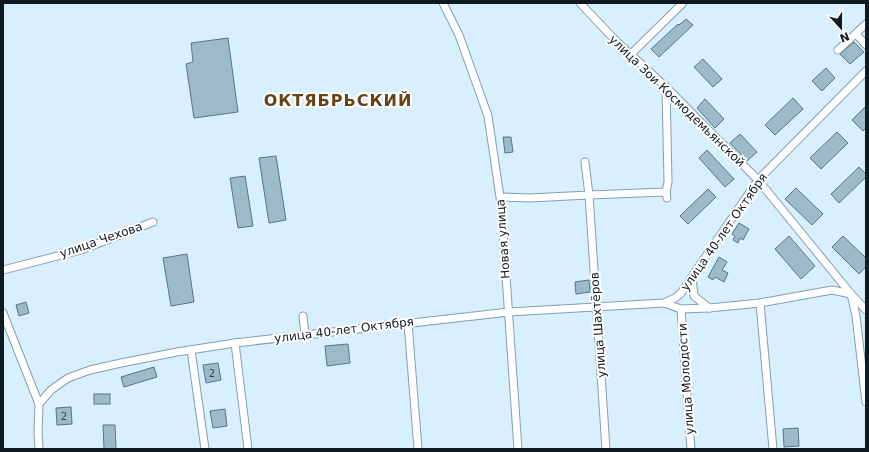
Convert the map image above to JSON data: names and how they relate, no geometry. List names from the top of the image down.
{
  "streets": {
    "street": [
      "улица Зои Космодемьянской",
      "улица 40-лет Октября",
      "Новая улица",
      "улица Чехова",
      "улица Шахтёров",
      "улица Молодости"
    ]
  },
  "crossings": [
    ["улица Зои Космодемьянской", "улица 40-лет Октября"],
    ["улица 40-лет Октября", "Новая улица"],
    ["улица 40-лет Октября", "улица Шахтёров"],
    ["улица 40-лет Октября", "улица Молодости"]
  ],
  "districts": ["ОКТЯБРЬСКИЙ"],
  "house_numbers": ["2", "2"],
  "north": "bottom"
}
